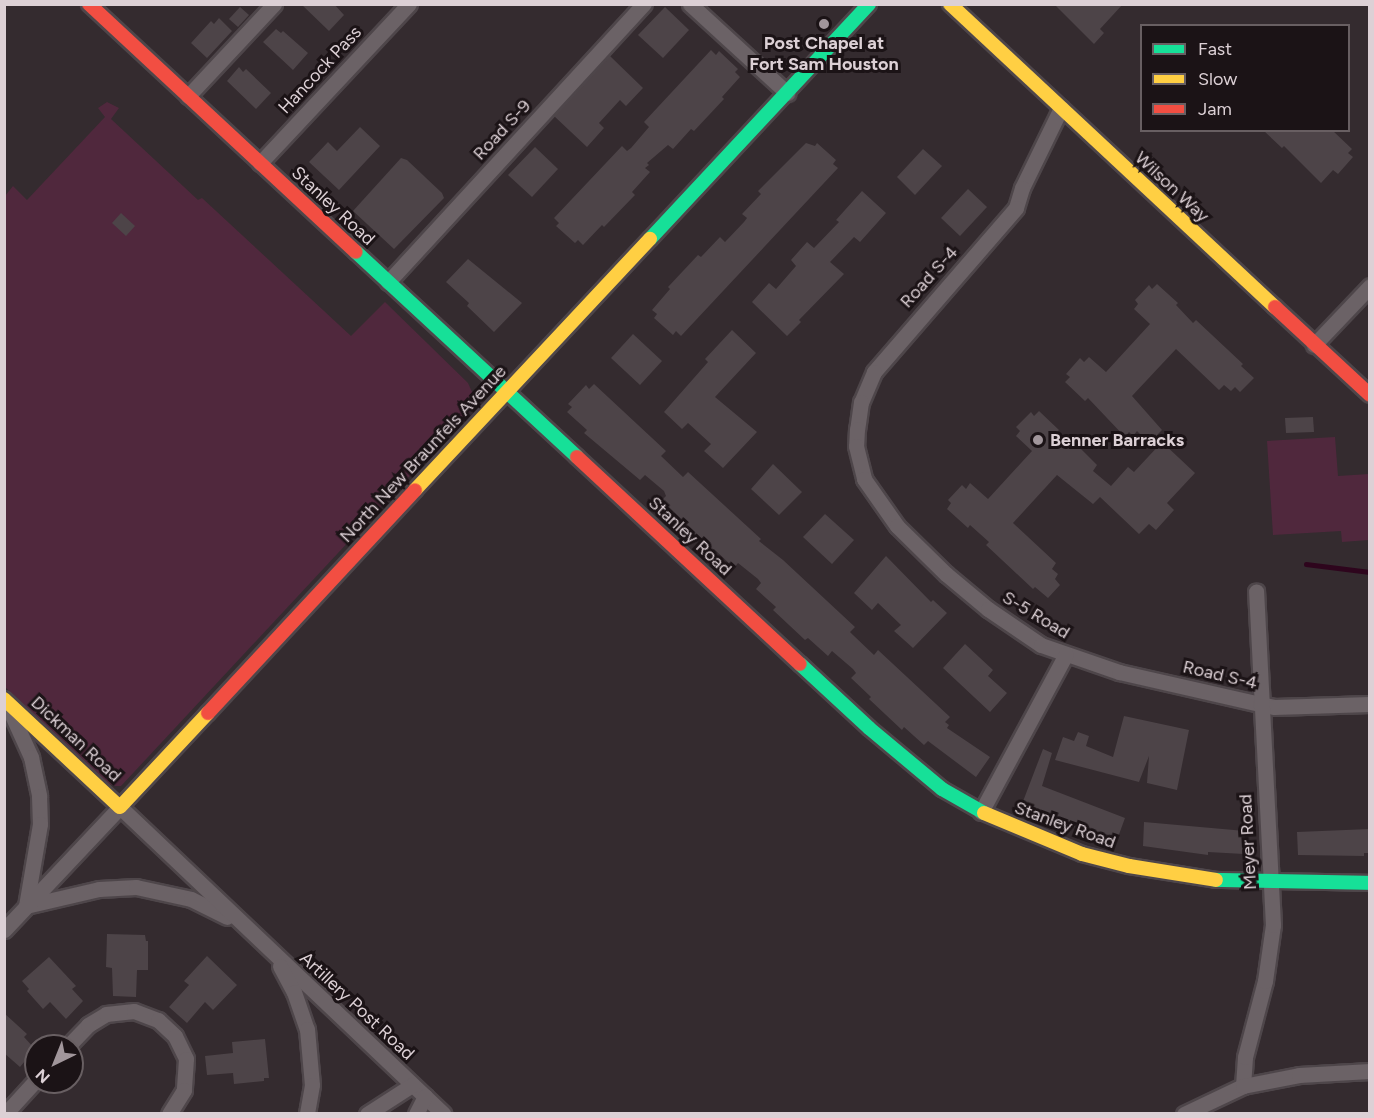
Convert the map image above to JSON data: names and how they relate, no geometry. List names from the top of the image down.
{
  "streets": {
    "street": [
      "Hancock Pass",
      "Road S-9",
      "Wilson Way",
      "Stanley Road",
      "Road S-4",
      "North New Braunfels Avenue",
      "S-5 Road",
      "Dickman Road",
      "Meyer Road",
      "Artillery Post Road"
    ]
  },
  "crossings": [
    ["Hancock Pass", "Stanley Road"],
    ["Road S-9", "Stanley Road"],
    ["Wilson Way", "Road S-4"],
    ["Stanley Road", "North New Braunfels Avenue"],
    ["Stanley Road", "S-5 Road"],
    ["Stanley Road", "Meyer Road"],
    ["Road S-4", "S-5 Road"],
    ["Road S-4", "Meyer Road"],
    ["North New Braunfels Avenue", "Dickman Road"],
    ["North New Braunfels Avenue", "Artillery Post Road"],
    ["Dickman Road", "Artillery Post Road"]
  ],
  "places": ["Post Chapel at Fort Sam Houston", "Benner Barracks"],
  "legend": ["Fast", "Slow", "Jam"],
  "north": "bottom left"
}
